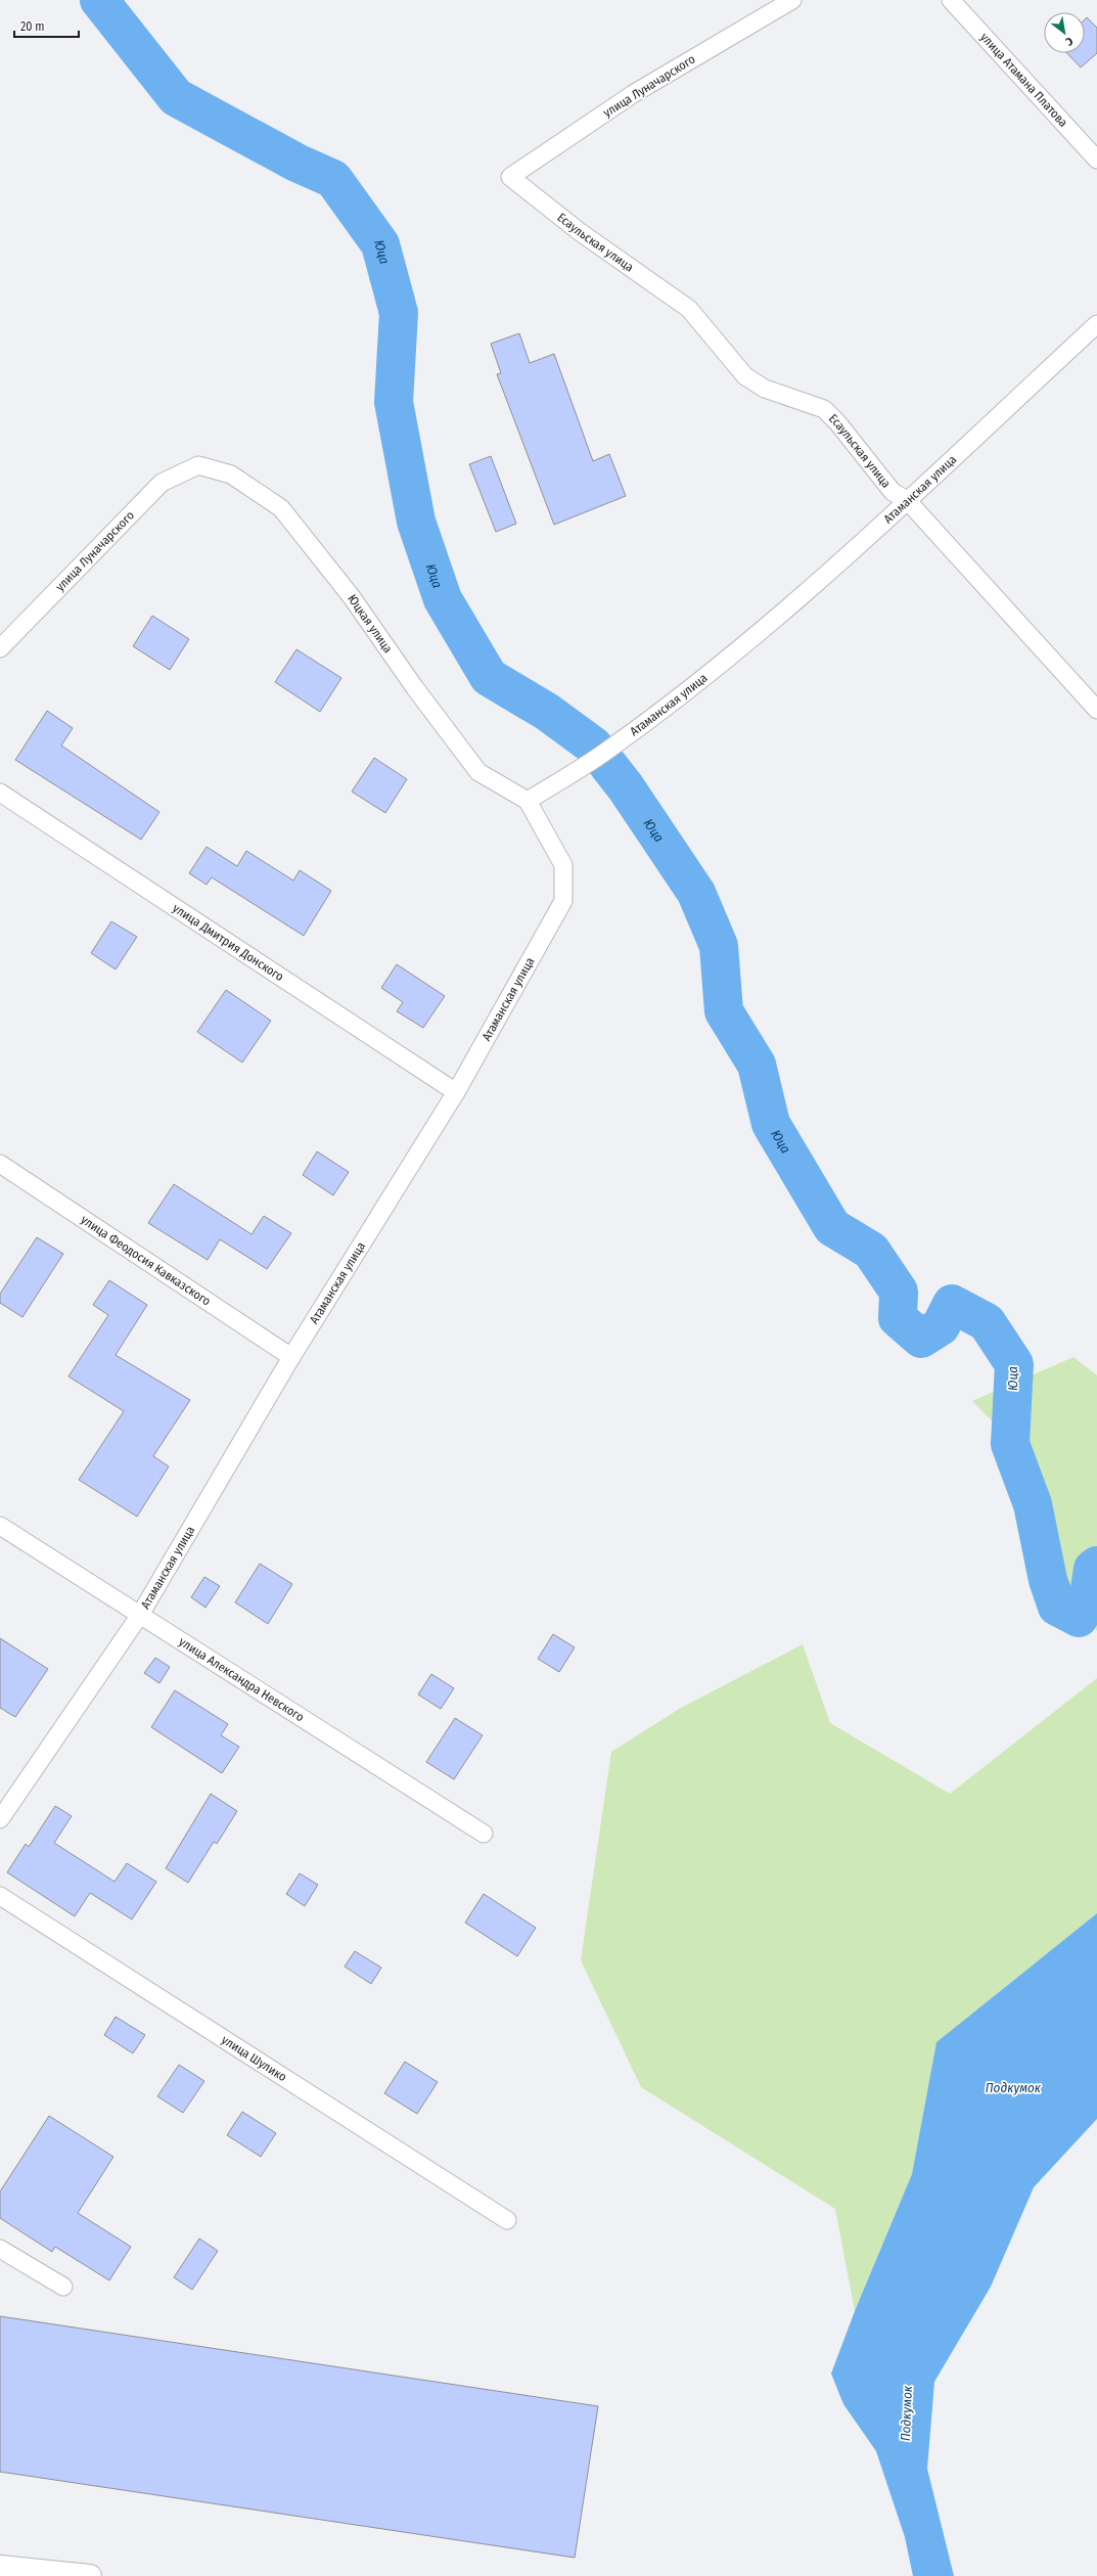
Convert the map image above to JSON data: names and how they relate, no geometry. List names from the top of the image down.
{
  "streets": {
    "street": [
      "улица Атамана Платова",
      "улица Луначарского",
      "Есаульская улица",
      "Атаманская улица",
      "Юцкая улица",
      "улица Дмитрия Донского",
      "улица Феодосия Кавказского",
      "улица Александра Невского",
      "улица Шулико"
    ]
  },
  "crossings": [
    ["улица Луначарского", "Есаульская улица"],
    ["улица Луначарского", "Юцкая улица"],
    ["Есаульская улица", "Атаманская улица"],
    ["Атаманская улица", "Юцкая улица"],
    ["Атаманская улица", "улица Дмитрия Донского"],
    ["Атаманская улица", "улица Феодосия Кавказского"],
    ["Атаманская улица", "улица Александра Невского"]
  ],
  "water": ["Юца", "Подкумок"],
  "scale_bar": "20 m",
  "north": "bottom right"
}
